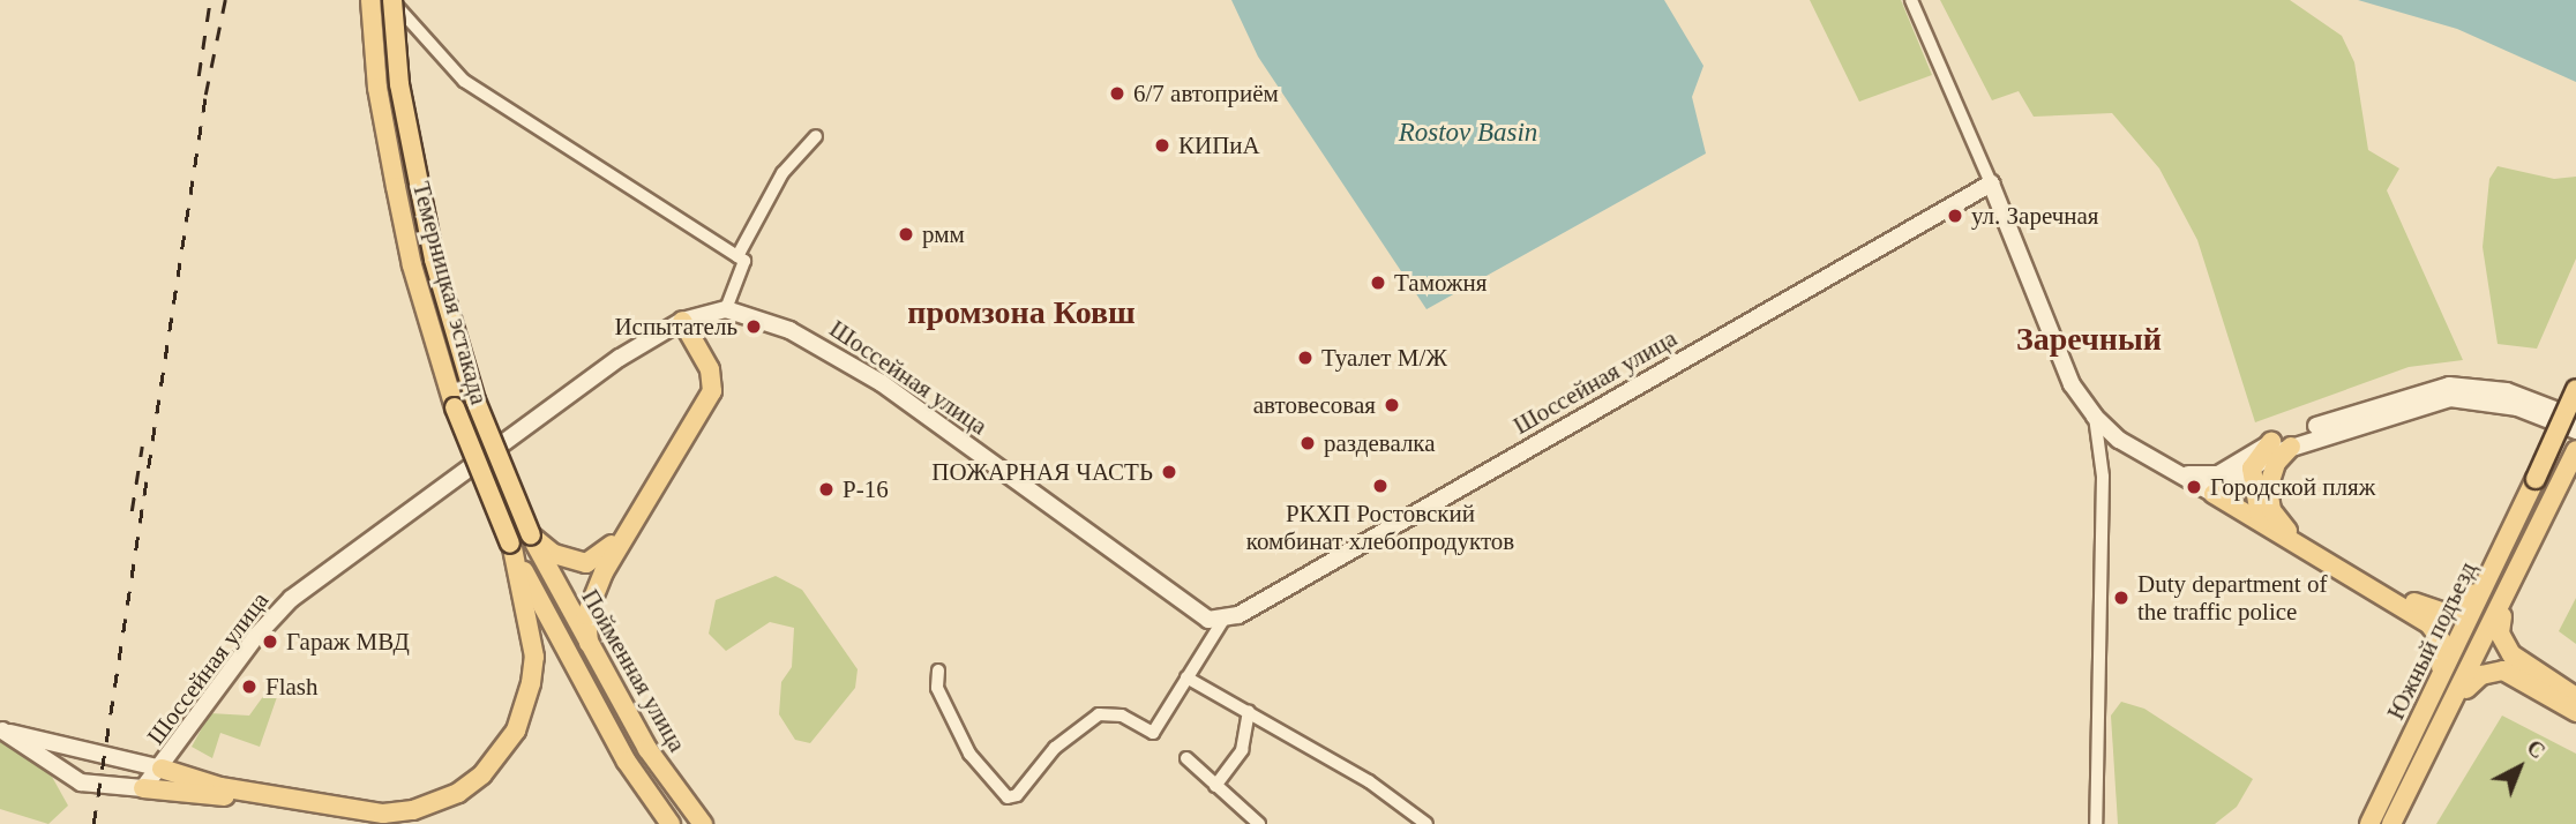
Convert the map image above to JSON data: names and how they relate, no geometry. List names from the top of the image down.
{
  "streets": {
    "main road": [
      "Темерницкая эстакада",
      "Шоссейная улица",
      "Южный подъезд",
      "Пойменная улица"
    ]
  },
  "crossings": [
    ["Темерницкая эстакада", "Пойменная улица"]
  ],
  "districts": ["промзона Ковш", "Заречный"],
  "water": ["Rostov Basin"],
  "places": [
    "6/7 автоприём",
    "КИПиА",
    "ул. Заречная",
    "рмм",
    "Таможня",
    "Испытатель",
    "Туалет М/Ж",
    "автовесовая",
    "раздевалка",
    "ПОЖАРНАЯ ЧАСТЬ",
    "РКХП Ростовский комбинат хлебопродуктов",
    "Городской пляж",
    "Р-16",
    "Duty department of the traffic police",
    "Гараж МВД",
    "Flash"
  ],
  "north": "top right"
}
